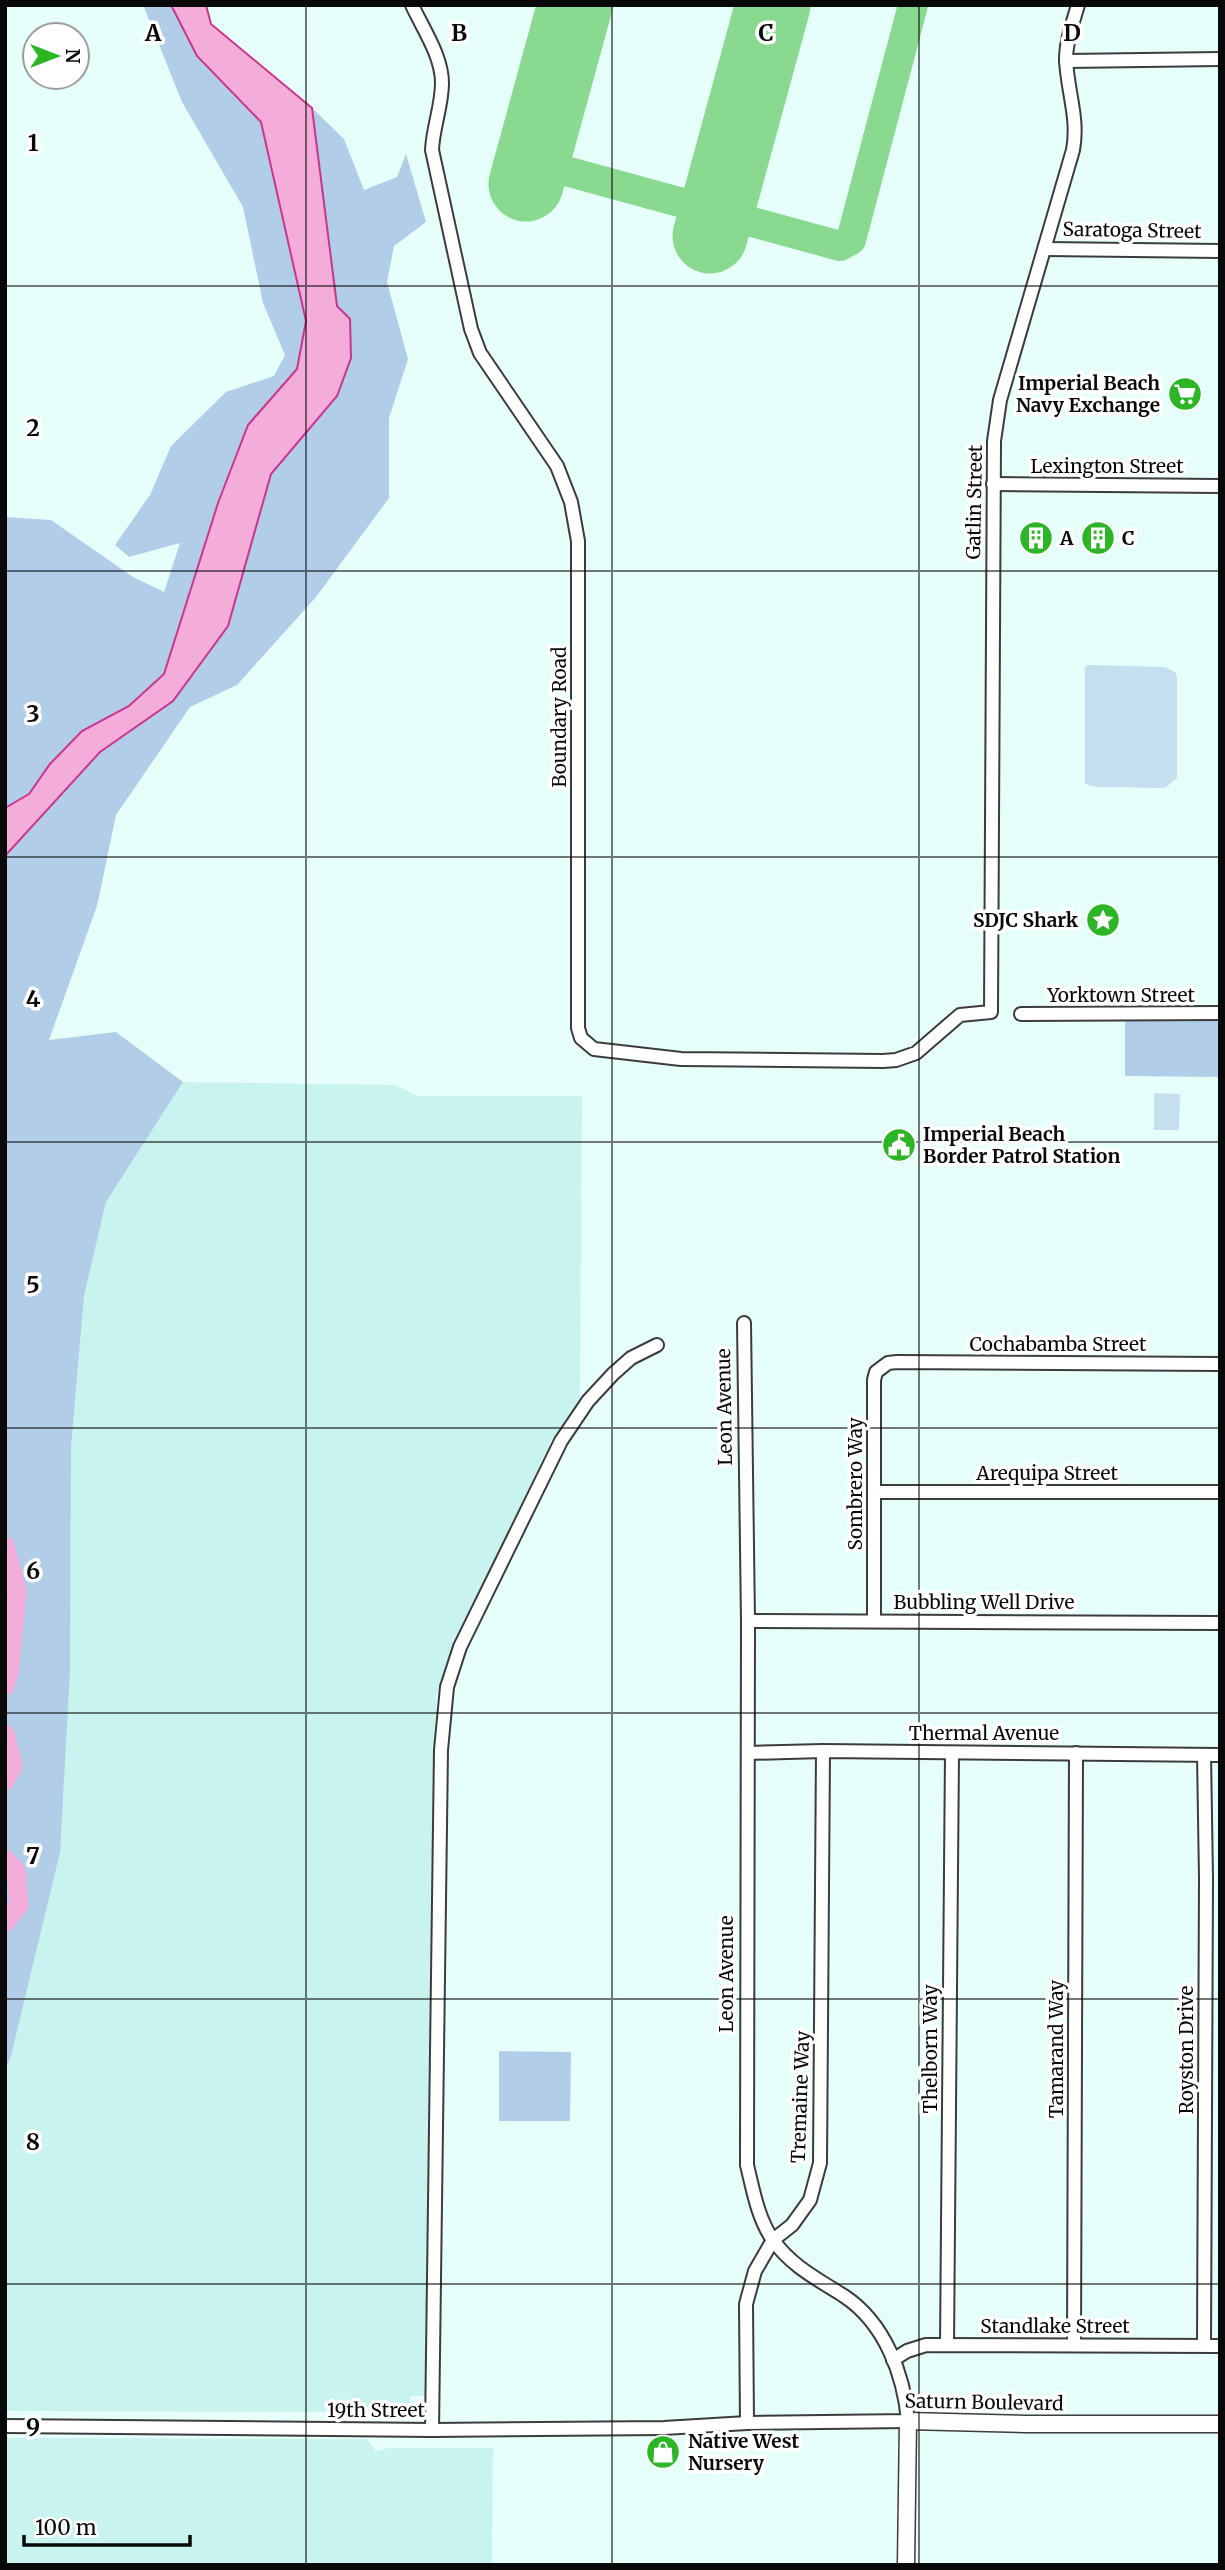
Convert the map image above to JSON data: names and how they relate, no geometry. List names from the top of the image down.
{
  "streets": {
    "street": [
      "Saratoga Street",
      "Lexington Street",
      "Gatlin Street",
      "Boundary Road",
      "Yorktown Street",
      "Cochabamba Street",
      "Leon Avenue",
      "Arequipa Street",
      "Sombrero Way",
      "Bubbling Well Drive",
      "Thermal Avenue",
      "Thelborn Way",
      "Tamarand Way",
      "Royston Drive",
      "Tremaine Way",
      "Standlake Street",
      "Saturn Boulevard",
      "19th Street"
    ]
  },
  "crossings": [
    ["Saratoga Street", "Gatlin Street"],
    ["Lexington Street", "Gatlin Street"],
    ["Gatlin Street", "Boundary Road"],
    ["Cochabamba Street", "Sombrero Way"],
    ["Leon Avenue", "Bubbling Well Drive"],
    ["Leon Avenue", "Thermal Avenue"],
    ["Leon Avenue", "Tremaine Way"],
    ["Leon Avenue", "Standlake Street"],
    ["Leon Avenue", "Saturn Boulevard"],
    ["Arequipa Street", "Sombrero Way"],
    ["Sombrero Way", "Bubbling Well Drive"],
    ["Thermal Avenue", "Thelborn Way"],
    ["Thermal Avenue", "Tamarand Way"],
    ["Thermal Avenue", "Royston Drive"],
    ["Thermal Avenue", "Tremaine Way"],
    ["Thelborn Way", "Standlake Street"],
    ["Tamarand Way", "Standlake Street"],
    ["Royston Drive", "Standlake Street"],
    ["Tremaine Way", "Saturn Boulevard"],
    ["Tremaine Way", "19th Street"],
    ["Saturn Boulevard", "19th Street"]
  ],
  "places": {
    "supermarket": ["Imperial Beach Navy Exchange"],
    "building": ["A", "C"],
    "place": ["SDJC Shark"],
    "public building": ["Imperial Beach Border Patrol Station"],
    "shop": ["Native West Nursery"]
  },
  "scale_bar": "100 m",
  "north": "right",
  "grid": {
    "columns": [
      "A",
      "B",
      "C",
      "D"
    ],
    "rows": [
      "1",
      "2",
      "3",
      "4",
      "5",
      "6",
      "7",
      "8",
      "9"
    ]
  }
}
